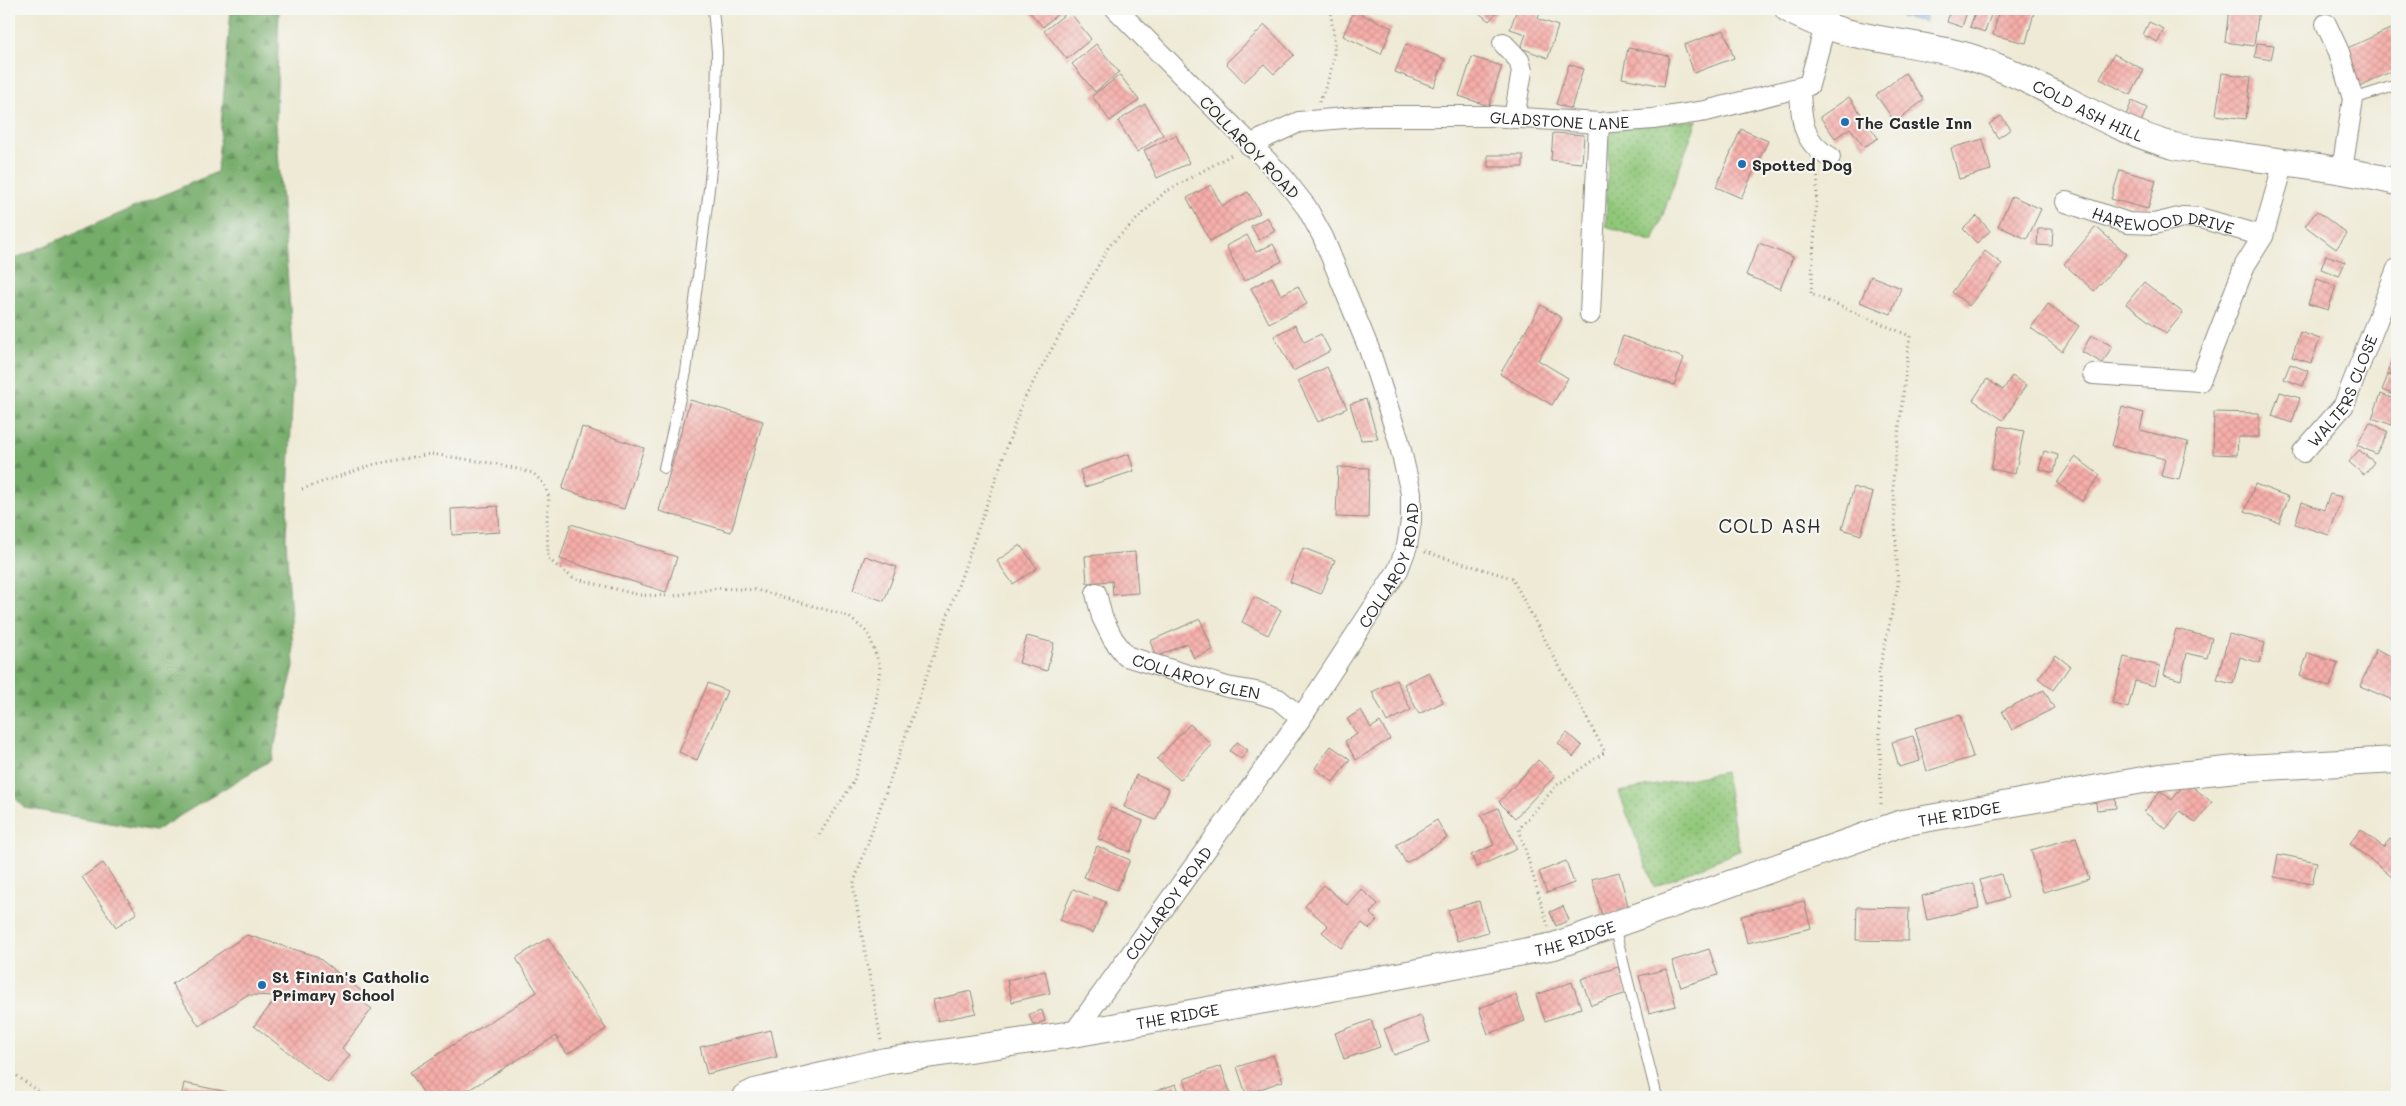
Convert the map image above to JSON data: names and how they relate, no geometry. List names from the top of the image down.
{
  "streets": {
    "street": [
      "COLD ASH HILL",
      "GLADSTONE LANE",
      "COLLAROY ROAD",
      "HAREWOOD DRIVE",
      "WALTERS CLOSE",
      "COLLAROY GLEN",
      "THE RIDGE"
    ]
  },
  "crossings": [
    ["COLD ASH HILL", "HAREWOOD DRIVE"],
    ["GLADSTONE LANE", "COLLAROY ROAD"],
    ["COLLAROY ROAD", "COLLAROY GLEN"],
    ["COLLAROY ROAD", "THE RIDGE"]
  ],
  "districts": ["COLD ASH"],
  "places": ["The Castle Inn", "Spotted Dog", "St Finian's Catholic Primary School"]
}
